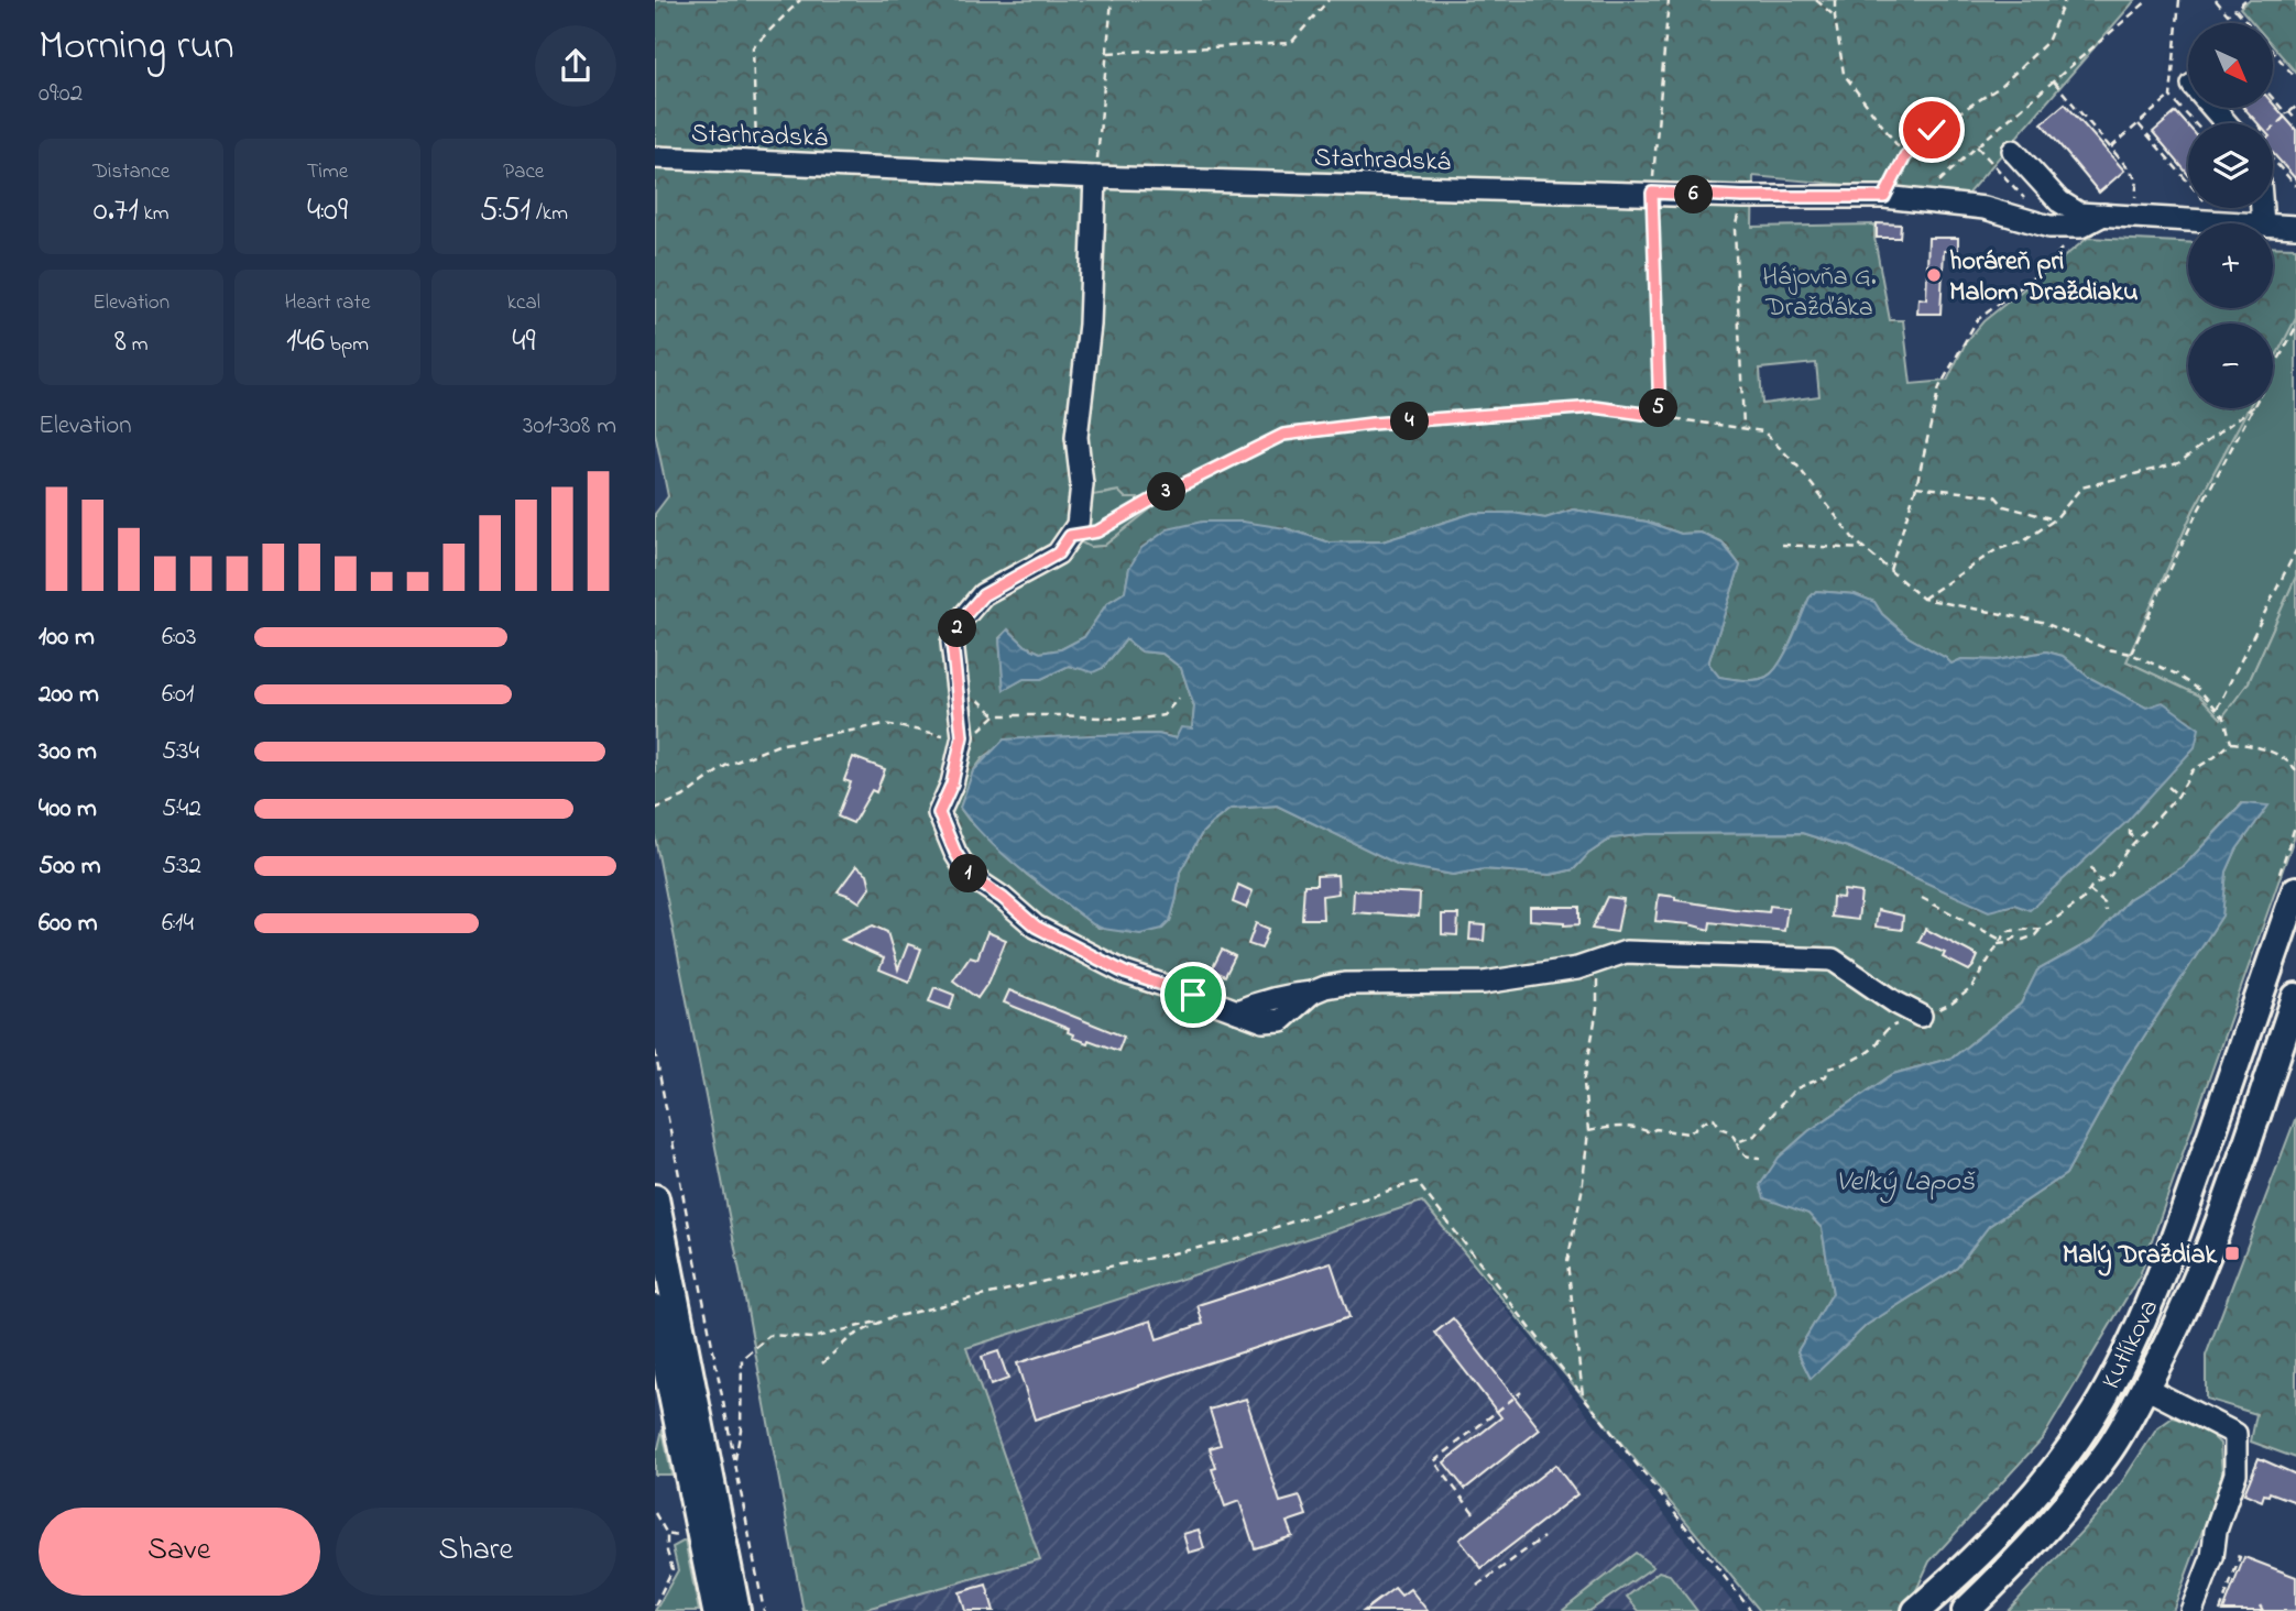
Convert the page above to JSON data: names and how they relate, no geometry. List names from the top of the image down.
{
  "streets": {
    "main road": ["Kutlíkova"],
    "street": ["Starhradská"]
  },
  "water": ["Veľký Lapoš"],
  "parks": ["Hájovňa G. Dražďáka"],
  "places": {
    "other": ["horáreň pri Malom Draždiaku"],
    "transit": ["Malý Draždiak"]
  },
  "north": "bottom right",
  "page": {
    "heading": ["Morning run", "09:02"],
    "map_buttons": ["+", "−"],
    "stats": [
      ["Distance", "0.71 km"],
      ["Time", "4:09"],
      ["Pace", "5:51 /km"],
      ["Elevation", "8 m"],
      ["Heart rate", "146 bpm"],
      ["kcal", "49"]
    ],
    "pins": [
      "6",
      "5",
      "4",
      "3",
      "2",
      "1"
    ],
    "chart": ["Elevation", "301–308 m"],
    "list": [
      {
        "name": "100 m",
        "note": "6:03"
      },
      {
        "name": "200 m",
        "note": "6:01"
      },
      {
        "name": "300 m",
        "note": "5:34"
      },
      {
        "name": "400 m",
        "note": "5:42"
      },
      {
        "name": "500 m",
        "note": "5:32"
      },
      {
        "name": "600 m",
        "note": "6:14"
      }
    ],
    "buttons": ["Save", "Share"]
  }
}
